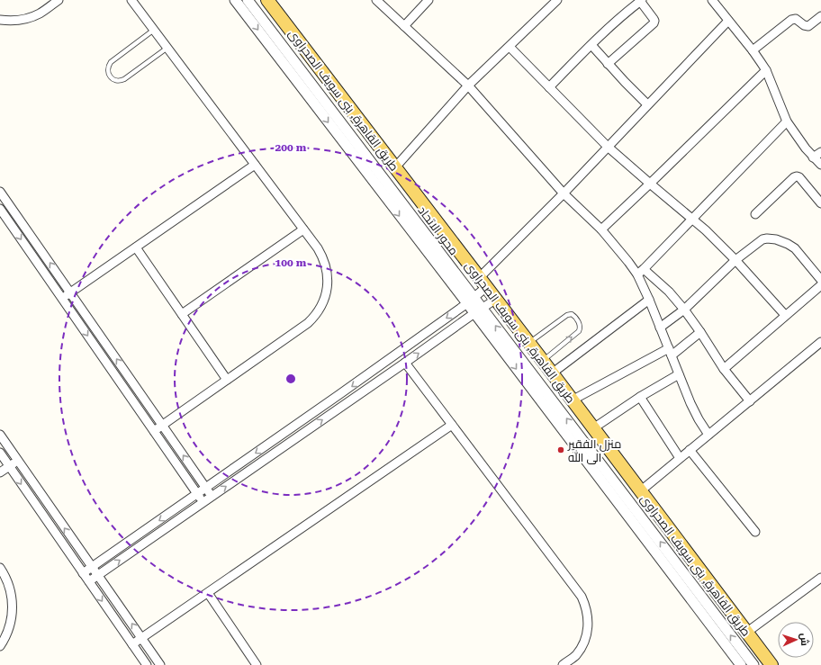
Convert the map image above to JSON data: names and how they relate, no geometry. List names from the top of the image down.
{
  "streets": {
    "main road": ["طريق القاهرة, بنى سويف الصحراوى"],
    "street": ["محور الاتحاد"]
  },
  "places": ["منزل الفقير الى الله"],
  "north": "right",
  "rings": ["200 m", "100 m"]
}
